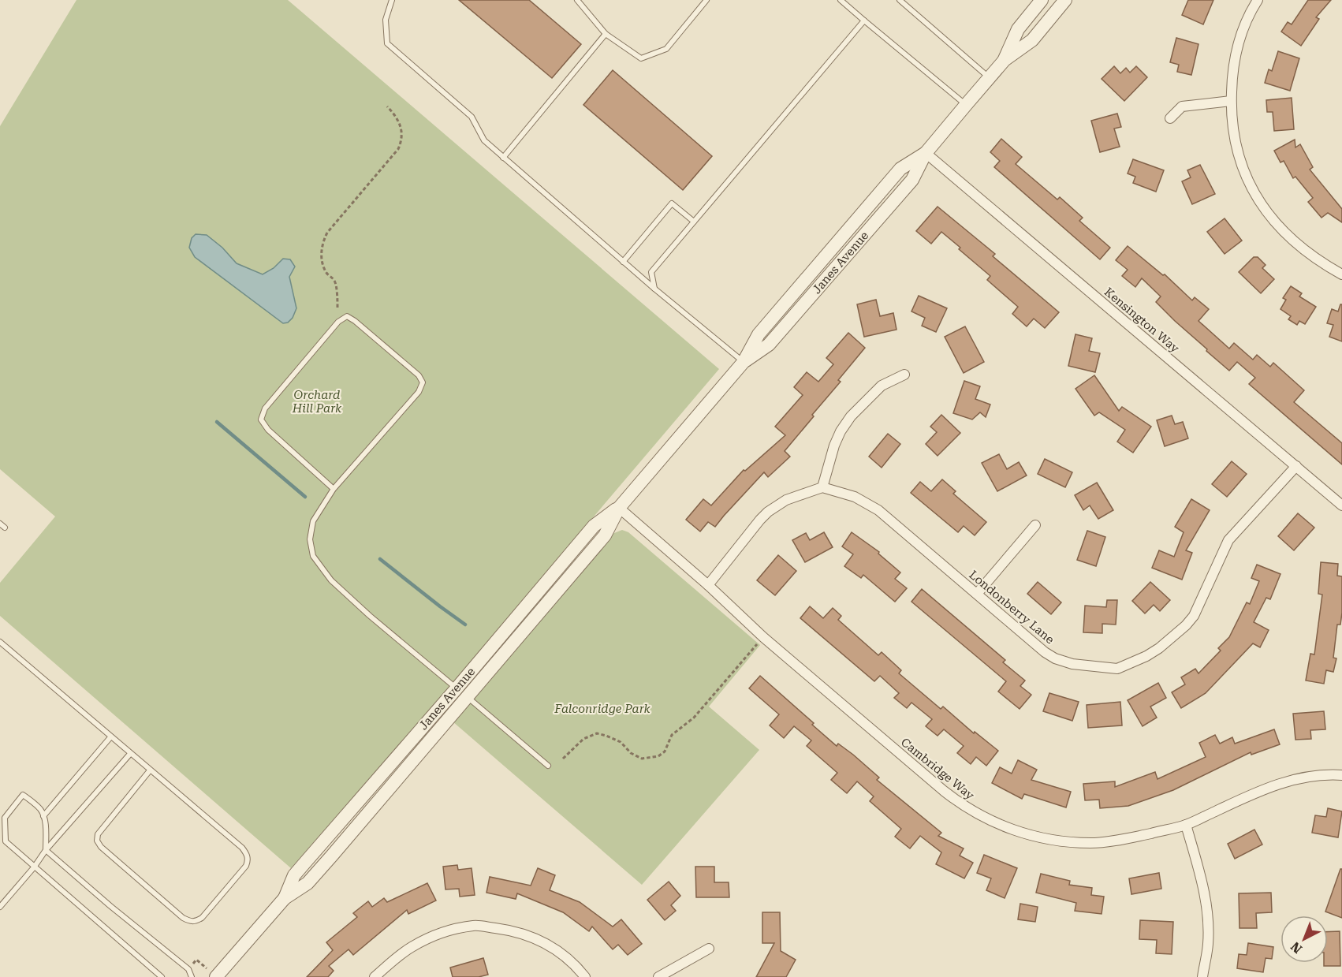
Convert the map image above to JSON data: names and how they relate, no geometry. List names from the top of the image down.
{
  "streets": {
    "street": [
      "Janes Avenue",
      "Kensington Way",
      "Londonberry Lane",
      "Cambridge Way"
    ]
  },
  "crossings": [
    ["Janes Avenue", "Kensington Way"],
    ["Janes Avenue", "Cambridge Way"],
    ["Kensington Way", "Londonberry Lane"]
  ],
  "parks": ["Orchard Hill Park", "Falconridge Park"],
  "north": "bottom left"
}
